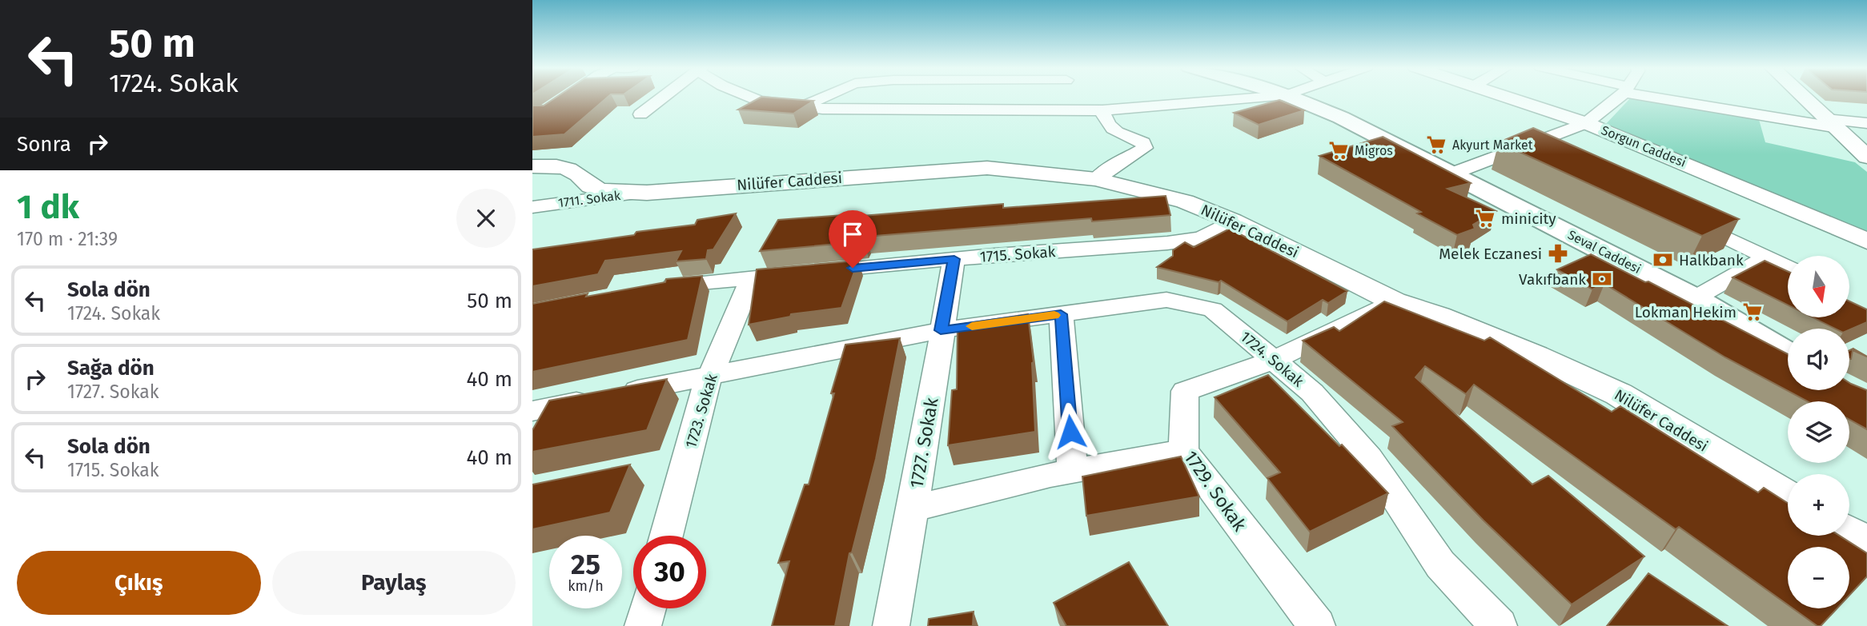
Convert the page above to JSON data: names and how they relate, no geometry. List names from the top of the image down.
{
  "streets": {
    "main road": ["Seval Caddesi"],
    "street": [
      "Sorgun Caddesi",
      "Nilüfer Caddesi",
      "1711. Sokak",
      "1715. Sokak",
      "1724. Sokak",
      "1723. Sokak",
      "1727. Sokak",
      "1729. Sokak"
    ]
  },
  "crossings": [
    ["Nilüfer Caddesi", "1711. Sokak"],
    ["Nilüfer Caddesi", "1715. Sokak"],
    ["Nilüfer Caddesi", "1729. Sokak"],
    ["1715. Sokak", "1723. Sokak"],
    ["1715. Sokak", "1727. Sokak"],
    ["1724. Sokak", "1723. Sokak"],
    ["1724. Sokak", "1727. Sokak"],
    ["1724. Sokak", "1729. Sokak"]
  ],
  "places": {
    "supermarket": [
      "Akyurt Market",
      "Migros",
      "minicity",
      "Lokman Hekim"
    ],
    "pharmacy": ["Melek Eczanesi"],
    "bank": ["Halkbank", "Vakıfbank"]
  },
  "north": "bottom",
  "page": {
    "turn": ["50 m", "1724. Sokak"],
    "then": "Sonra",
    "heading": ["1 dk", "170 m · 21:39"],
    "map_buttons": ["+", "−"],
    "list": [
      {
        "name": "Sola dön",
        "note": "1724. Sokak",
        "value": "50 m"
      },
      {
        "name": "Sağa dön",
        "note": "1727. Sokak",
        "value": "40 m"
      },
      {
        "name": "Sola dön",
        "note": "1715. Sokak",
        "value": "40 m"
      }
    ],
    "speed": "25 km/h",
    "limit": "30",
    "buttons": ["Çıkış", "Paylaş"]
  }
}
